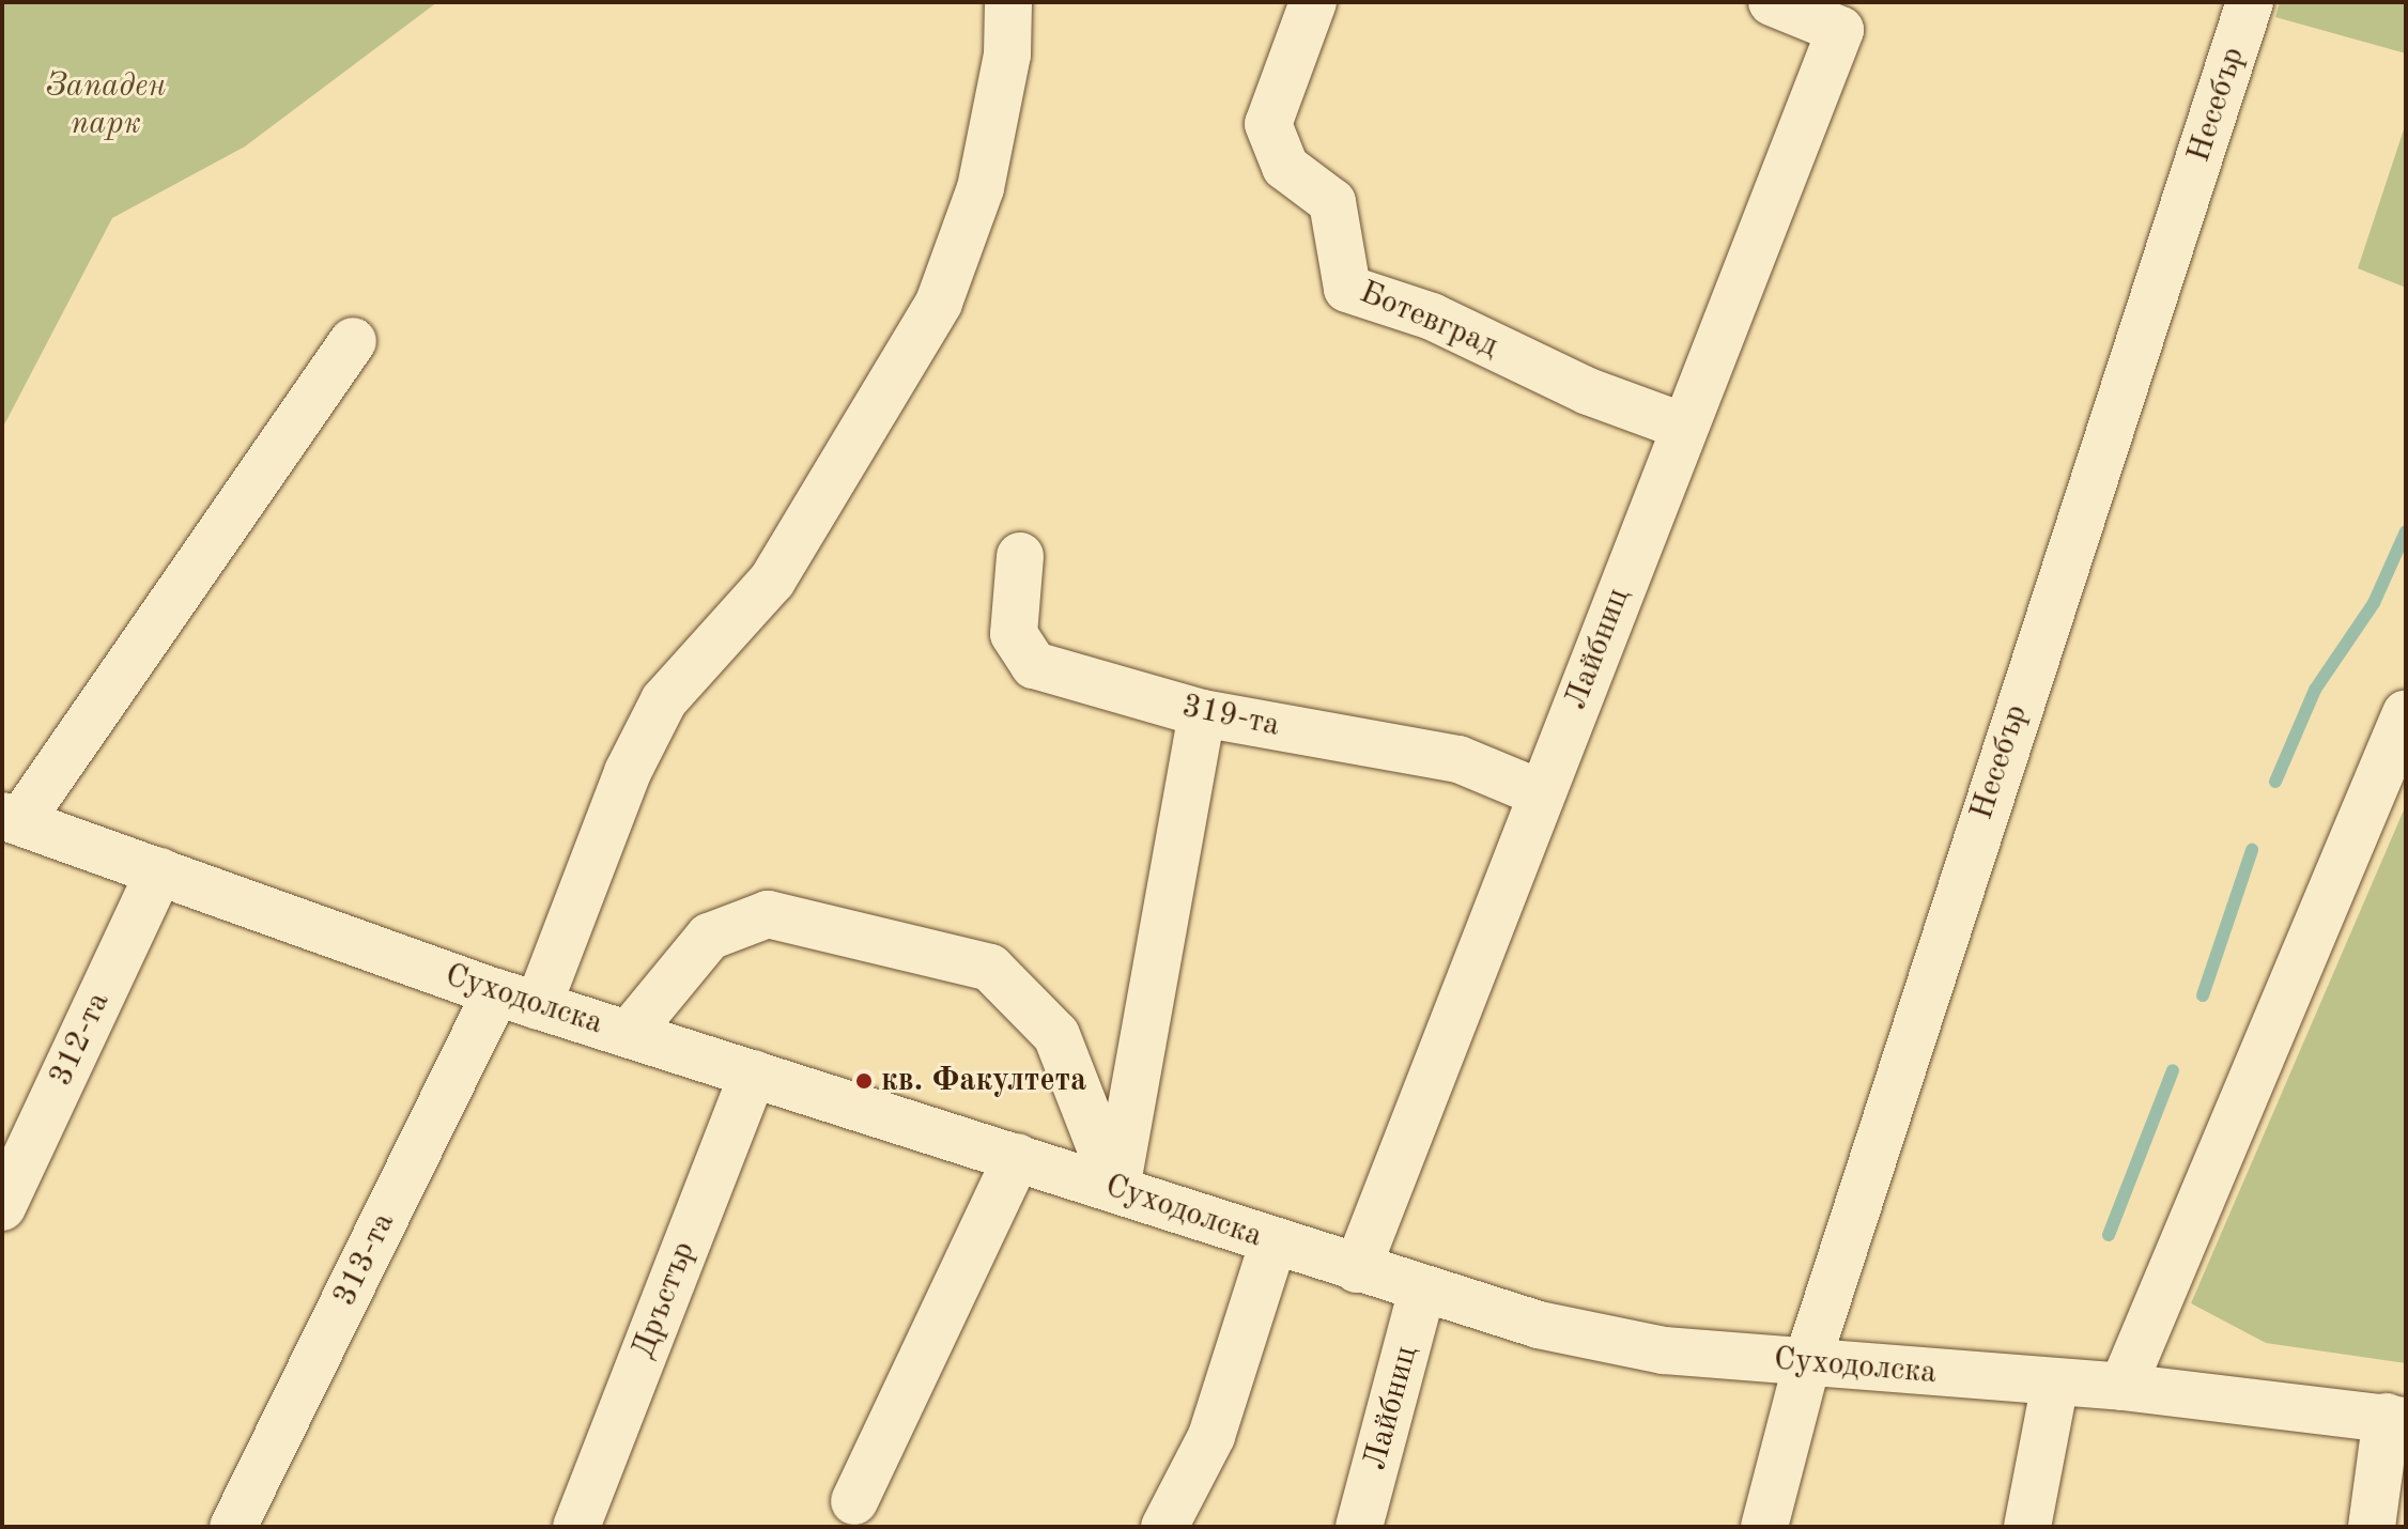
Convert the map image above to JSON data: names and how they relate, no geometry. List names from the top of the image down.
{
  "streets": {
    "street": [
      "Несебър",
      "Ботевград",
      "Лайбниц",
      "319-та",
      "Суходолска",
      "312-та",
      "313-та",
      "Дръстър"
    ]
  },
  "crossings": [
    ["Несебър", "Суходолска"],
    ["Ботевград", "Лайбниц"],
    ["Лайбниц", "319-та"],
    ["Лайбниц", "Суходолска"],
    ["Суходолска", "312-та"],
    ["Суходолска", "313-та"],
    ["Суходолска", "Дръстър"]
  ],
  "parks": ["Западен парк"],
  "places": ["кв. Факултета"]
}
